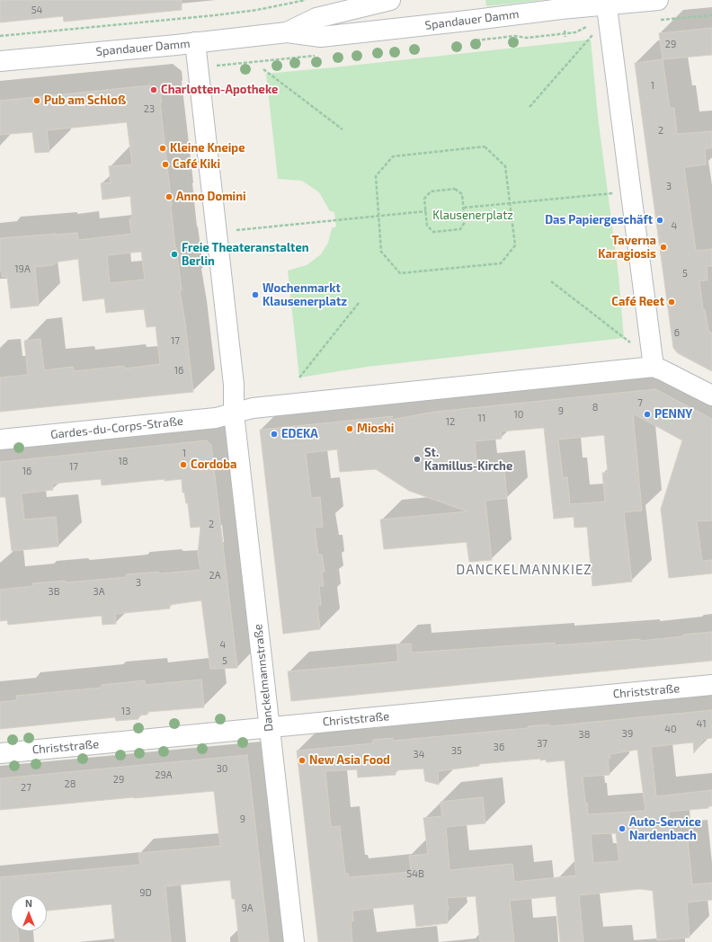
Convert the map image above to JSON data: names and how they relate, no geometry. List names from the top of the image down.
{
  "streets": {
    "street": [
      "Spandauer Damm",
      "Gardes-du-Corps-Straße",
      "Danckelmannstraße",
      "Christstraße"
    ]
  },
  "crossings": [
    ["Gardes-du-Corps-Straße", "Danckelmannstraße"],
    ["Danckelmannstraße", "Christstraße"]
  ],
  "districts": ["DANCKELMANNKIEZ"],
  "parks": ["Klausenerplatz"],
  "places": [
    "Charlotten-Apotheke",
    "Pub am Schloß",
    "Kleine Kneipe",
    "Café Kiki",
    "Anno Domini",
    "Das Papiergeschäft",
    "Taverna Karagiosis",
    "Freie Theateranstalten Berlin",
    "Wochenmarkt Klausenerplatz",
    "Café Reet",
    "PENNY",
    "Mioshi",
    "EDEKA",
    "St. Kamillus-Kirche",
    "Cordoba",
    "New Asia Food",
    "Auto-Service Nardenbach"
  ],
  "house_numbers": [
    "54",
    "29",
    "1",
    "23",
    "2",
    "3",
    "4",
    "19A",
    "5",
    "6",
    "17",
    "16",
    "7",
    "8",
    "9",
    "10",
    "11",
    "12",
    "1",
    "18",
    "17",
    "16",
    "2",
    "2A",
    "3",
    "3B",
    "3A",
    "4",
    "5",
    "13",
    "41",
    "40",
    "39",
    "38",
    "37",
    "36",
    "35",
    "34",
    "30",
    "29A",
    "29",
    "28",
    "27",
    "9",
    "54B",
    "9D",
    "9A"
  ],
  "north": "top"
}
